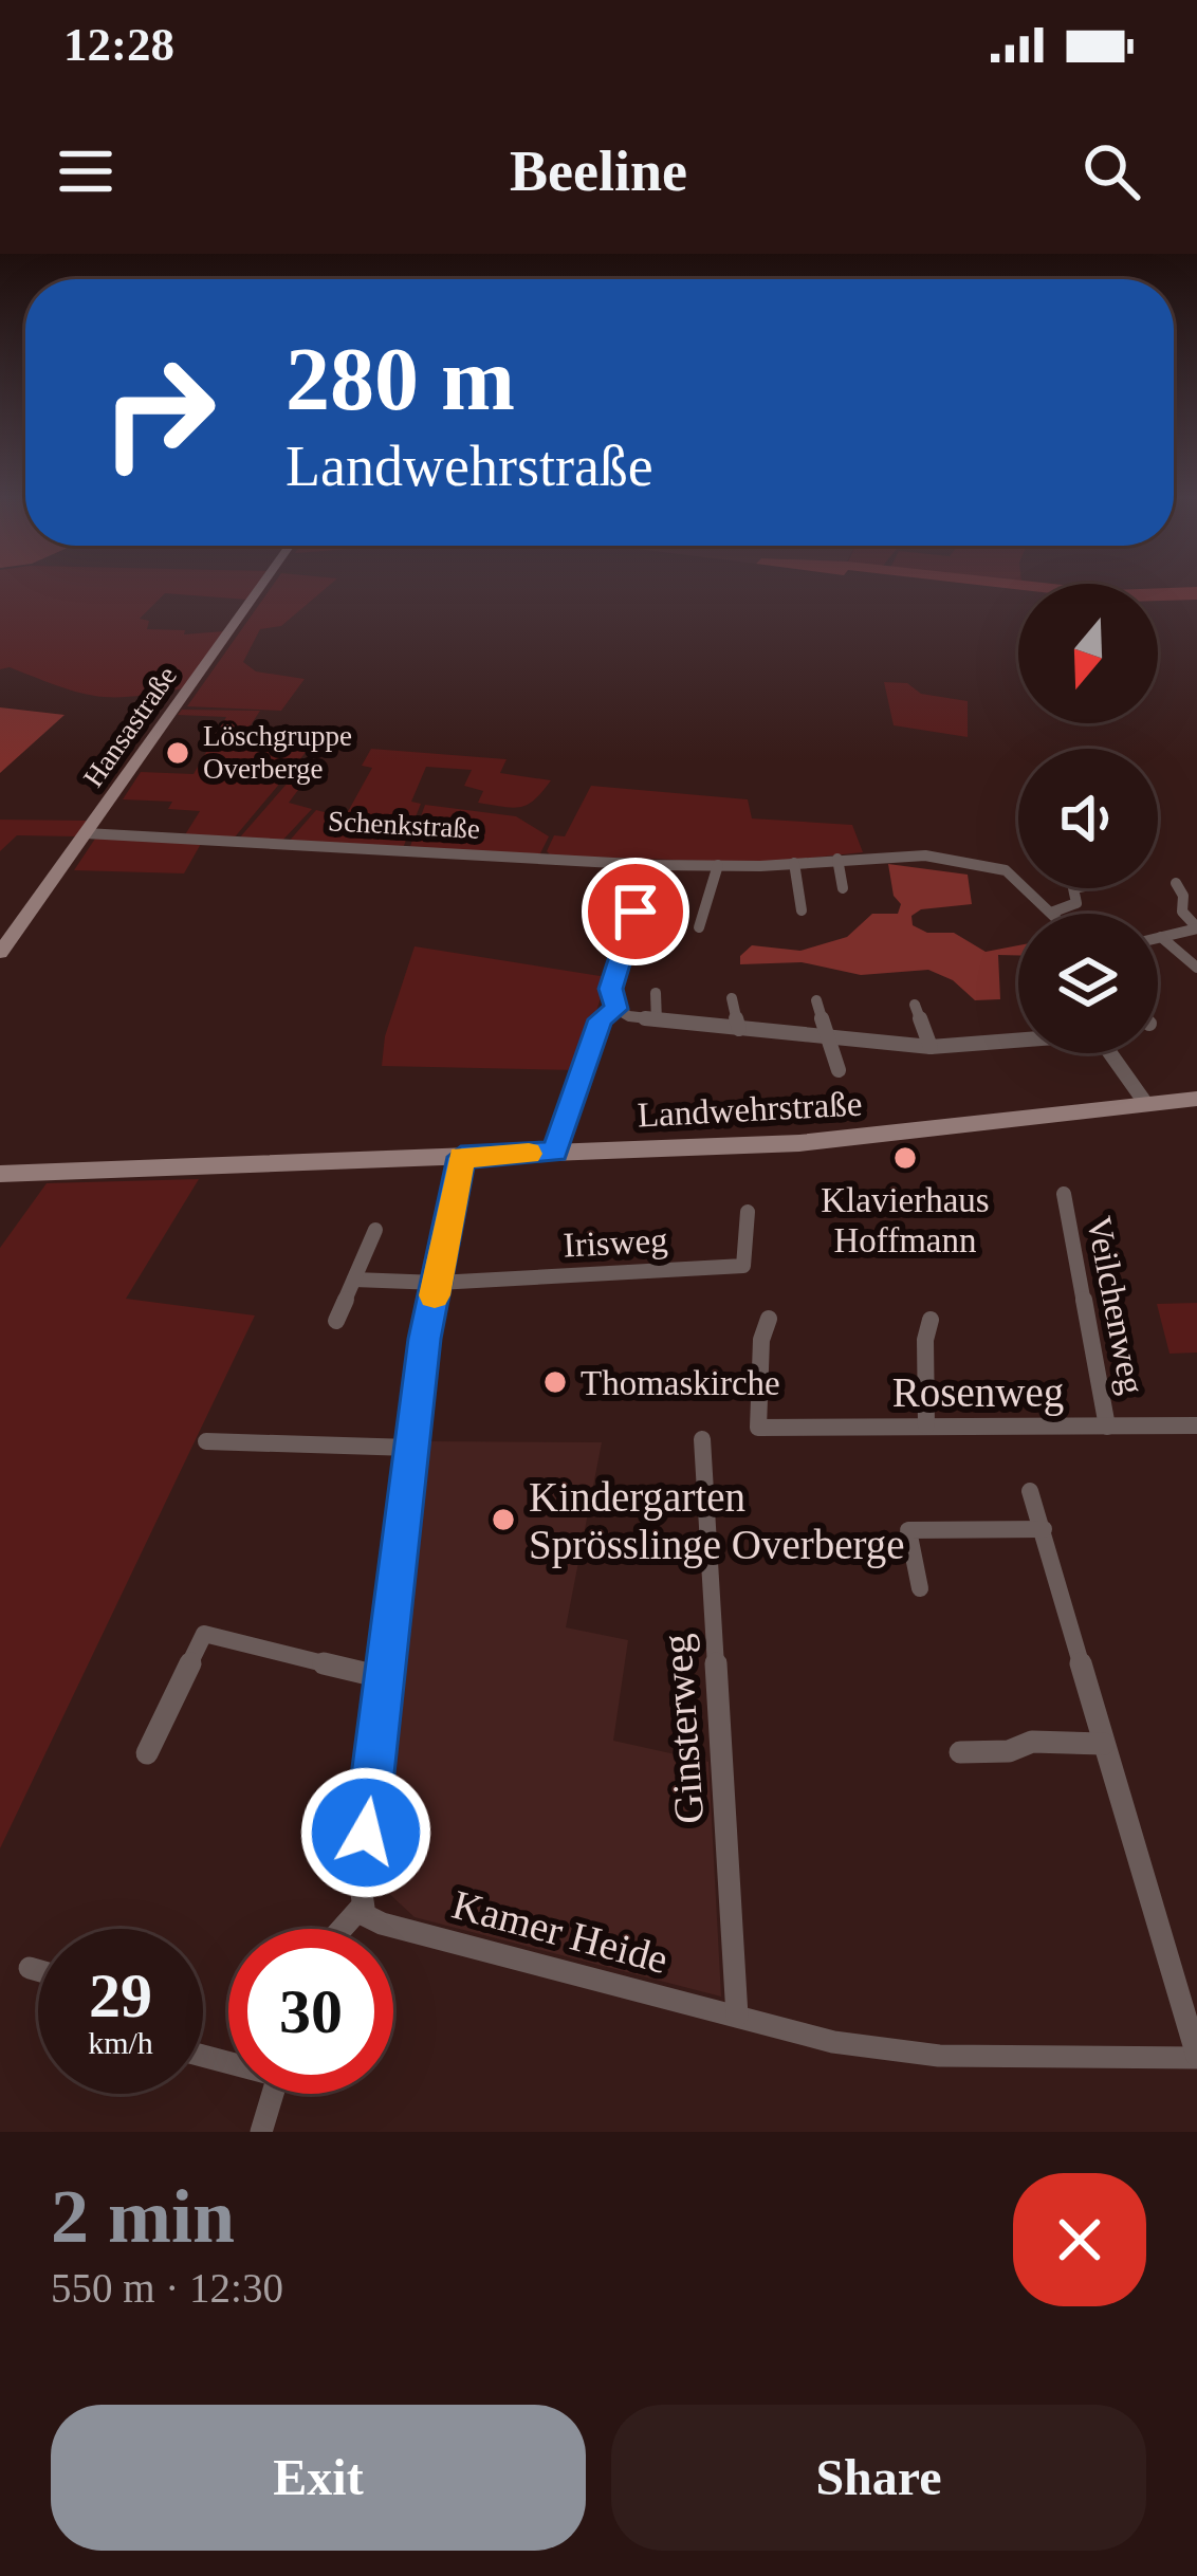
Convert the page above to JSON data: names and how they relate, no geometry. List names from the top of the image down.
{
  "streets": {
    "street": [
      "Hansastraße",
      "Schenkstraße",
      "Landwehrstraße",
      "Irisweg",
      "Veilchenweg",
      "Rosenweg",
      "Ginsterweg",
      "Kamer Heide"
    ]
  },
  "crossings": [
    ["Hansastraße", "Schenkstraße"],
    ["Veilchenweg", "Rosenweg"],
    ["Ginsterweg", "Kamer Heide"]
  ],
  "places": [
    "Löschgruppe Overberge",
    "Klavierhaus Hoffmann",
    "Thomaskirche",
    "Kindergarten Sprösslinge Overberge"
  ],
  "north": "bottom",
  "page": {
    "status": "12:28",
    "header": "Beeline",
    "turn": ["280 m", "Landwehrstraße"],
    "speed": "29 km/h",
    "limit": "30",
    "heading": ["2 min", "550 m · 12:30"],
    "buttons": ["Exit", "Share"]
  }
}
